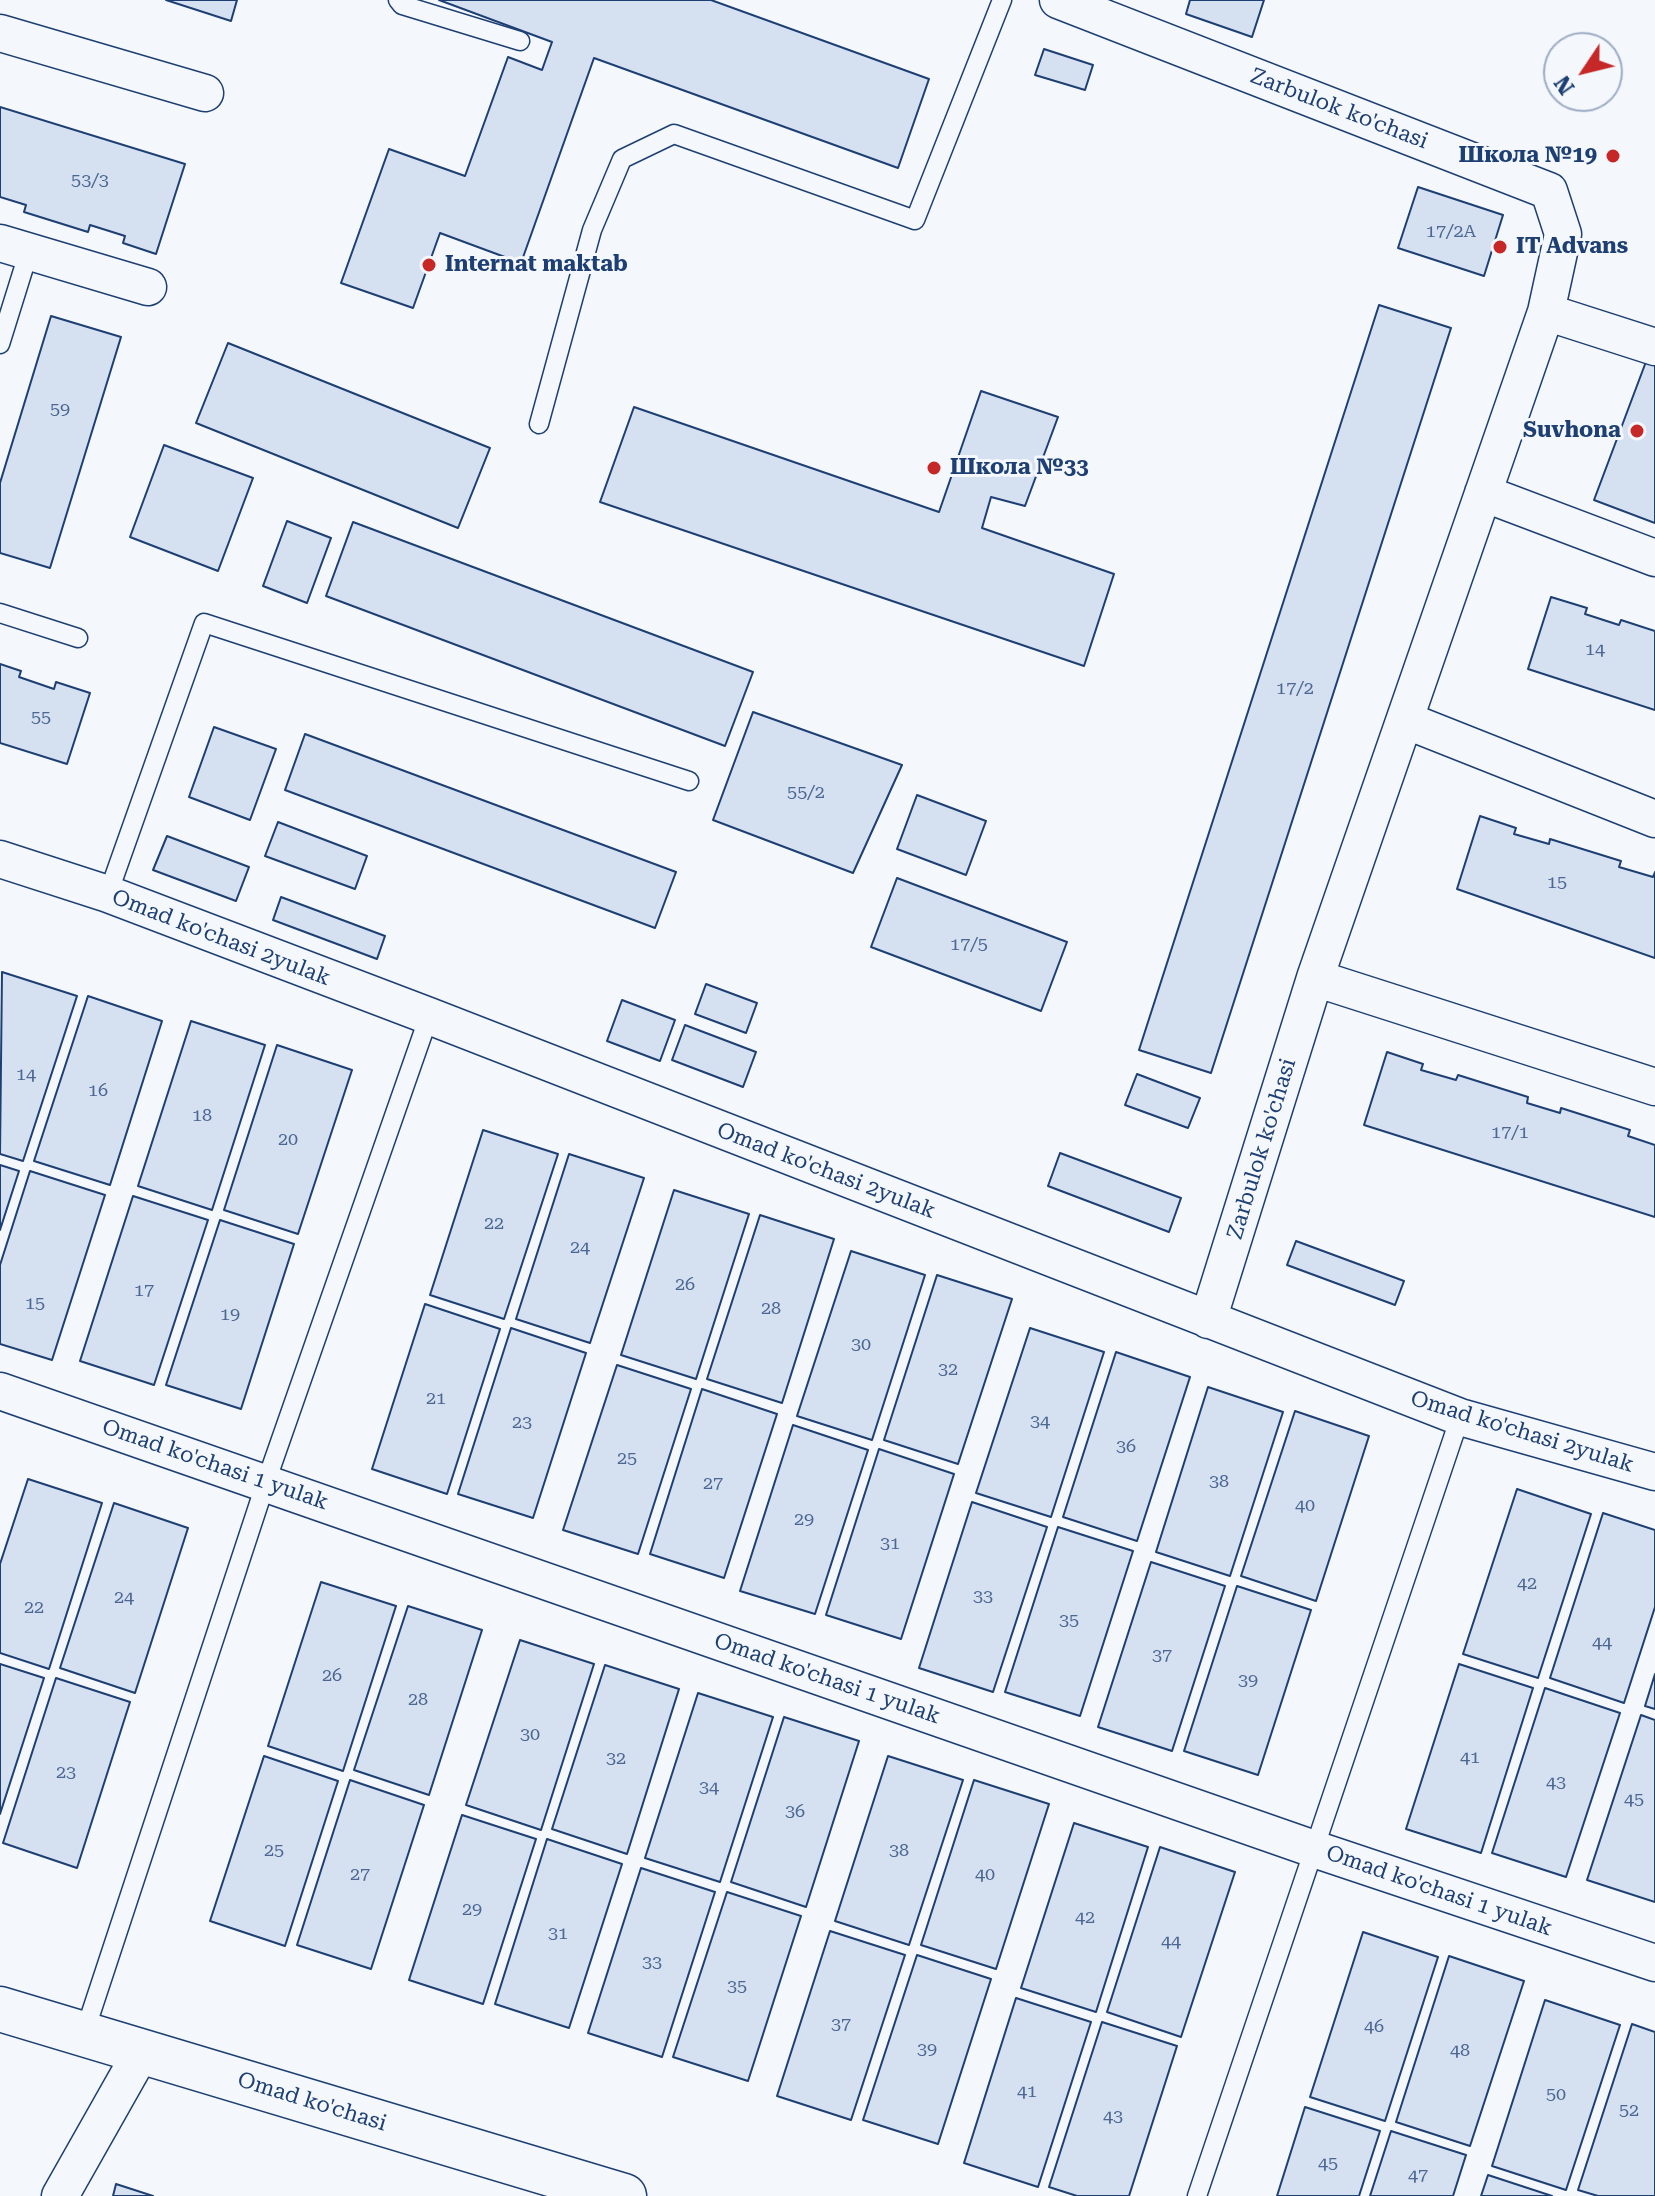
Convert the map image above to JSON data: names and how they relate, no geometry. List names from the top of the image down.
{
  "streets": {
    "street": [
      "Zarbulok ko'chasi",
      "Omad ko'chasi 2yulak",
      "Omad ko'chasi 1 yulak",
      "Omad ko'chasi"
    ]
  },
  "crossings": [
    ["Zarbulok ko'chasi", "Omad ko'chasi 2yulak"]
  ],
  "places": [
    "Школа №19",
    "IT Advans",
    "Internat maktab",
    "Suvhona",
    "Школа №33"
  ],
  "house_numbers": [
    "53/3",
    "17/2A",
    "59",
    "14",
    "17/2",
    "55",
    "55/2",
    "15",
    "17/5",
    "14",
    "16",
    "18",
    "17/1",
    "20",
    "22",
    "24",
    "26",
    "17",
    "15",
    "28",
    "19",
    "30",
    "32",
    "21",
    "34",
    "23",
    "36",
    "25",
    "38",
    "27",
    "40",
    "29",
    "31",
    "42",
    "33",
    "24",
    "22",
    "35",
    "44",
    "37",
    "26",
    "39",
    "28",
    "30",
    "41",
    "32",
    "23",
    "43",
    "34",
    "45",
    "36",
    "25",
    "38",
    "27",
    "40",
    "29",
    "42",
    "31",
    "44",
    "33",
    "35",
    "37",
    "46",
    "39",
    "48",
    "41",
    "50",
    "52",
    "43",
    "45",
    "47"
  ],
  "north": "bottom left"
}
